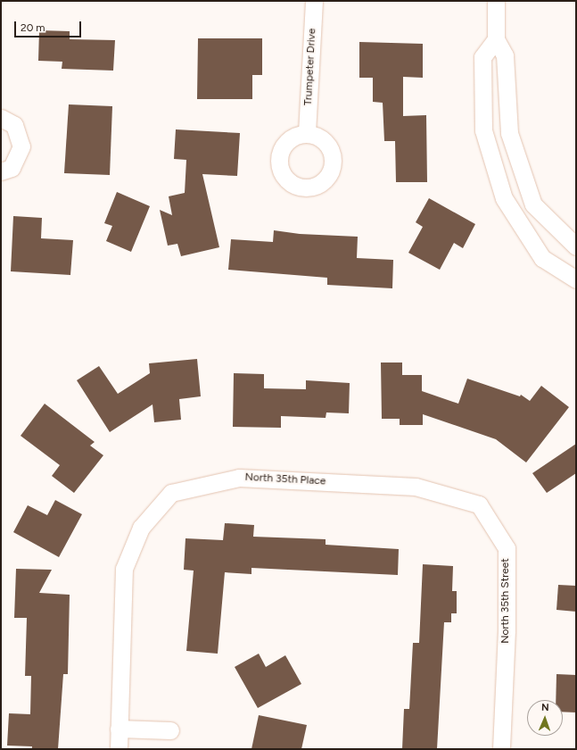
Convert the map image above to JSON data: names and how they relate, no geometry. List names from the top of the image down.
{
  "streets": {
    "street": ["Trumpeter Drive", "North 35th Place", "North 35th Street"]
  },
  "crossings": [
    ["North 35th Place", "North 35th Street"]
  ],
  "scale_bar": "20 m",
  "north": "top"
}
